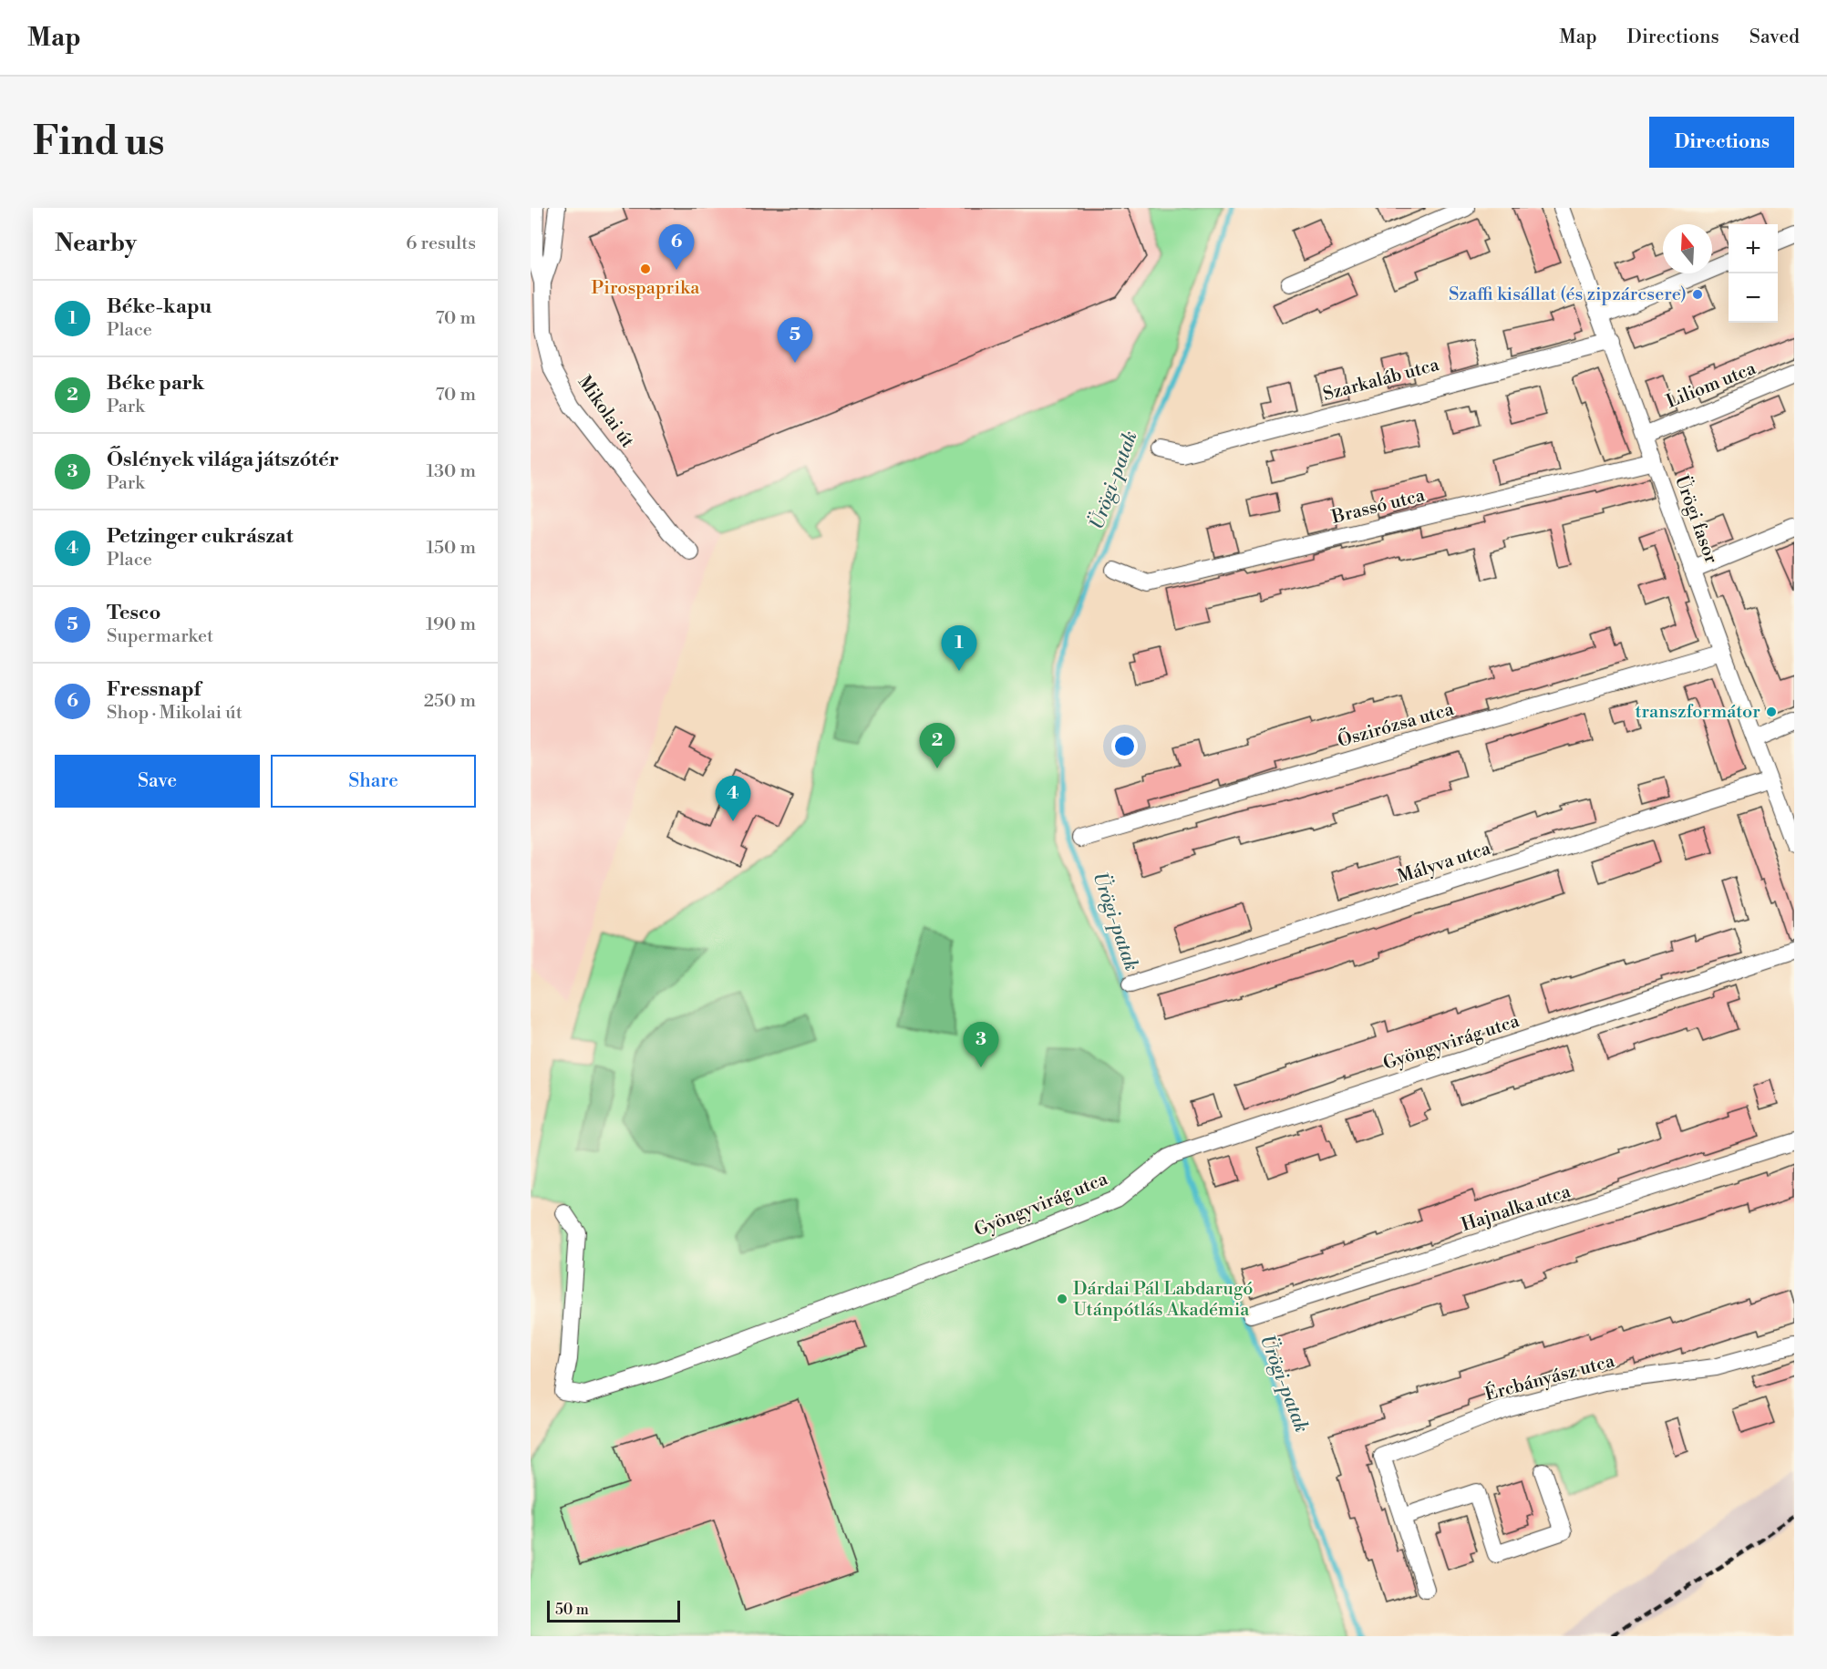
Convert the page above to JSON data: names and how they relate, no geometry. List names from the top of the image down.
{
  "streets": {
    "street": [
      "Szarkaláb utca",
      "Liliom utca",
      "Mikolai út",
      "Brassó utca",
      "Ürögi fasor",
      "Őszirózsa utca",
      "Mályva utca",
      "Gyöngyvirág utca",
      "Hajnalka utca",
      "Ércbányász utca"
    ]
  },
  "crossings": [
    ["Szarkaláb utca", "Ürögi fasor"],
    ["Liliom utca", "Ürögi fasor"],
    ["Brassó utca", "Ürögi fasor"],
    ["Ürögi fasor", "Őszirózsa utca"],
    ["Ürögi fasor", "Mályva utca"]
  ],
  "water": ["Ürögi-patak"],
  "places": [
    "Pirospaprika",
    "Szaffi kisállat (és zipzárcsere)",
    "transzformátor",
    "Dárdai Pál Labdarugó Utánpótlás Akadémia"
  ],
  "scale_bar": "50 m",
  "north": "top",
  "page": {
    "header": "Map",
    "nav": ["Map", "Directions", "Saved"],
    "buttons": [
      "Directions",
      ["Save", "Share"]
    ],
    "title": "Find us",
    "heading": ["Nearby", "6 results"],
    "map_buttons": ["+", "−"],
    "pins": [
      "6",
      "5",
      "1",
      "2",
      "4",
      "3"
    ],
    "list": [
      {
        "mark": "1",
        "name": "Béke-kapu",
        "note": "Place",
        "value": "70 m"
      },
      {
        "mark": "2",
        "name": "Béke park",
        "note": "Park",
        "value": "70 m"
      },
      {
        "mark": "3",
        "name": "Őslények világa játszótér",
        "note": "Park",
        "value": "130 m"
      },
      {
        "mark": "4",
        "name": "Petzinger cukrászat",
        "note": "Place",
        "value": "150 m"
      },
      {
        "mark": "5",
        "name": "Tesco",
        "note": "Supermarket",
        "value": "190 m"
      },
      {
        "mark": "6",
        "name": "Fressnapf",
        "note": "Shop · Mikolai út",
        "value": "250 m"
      }
    ],
    "scale": "50 m"
  }
}
